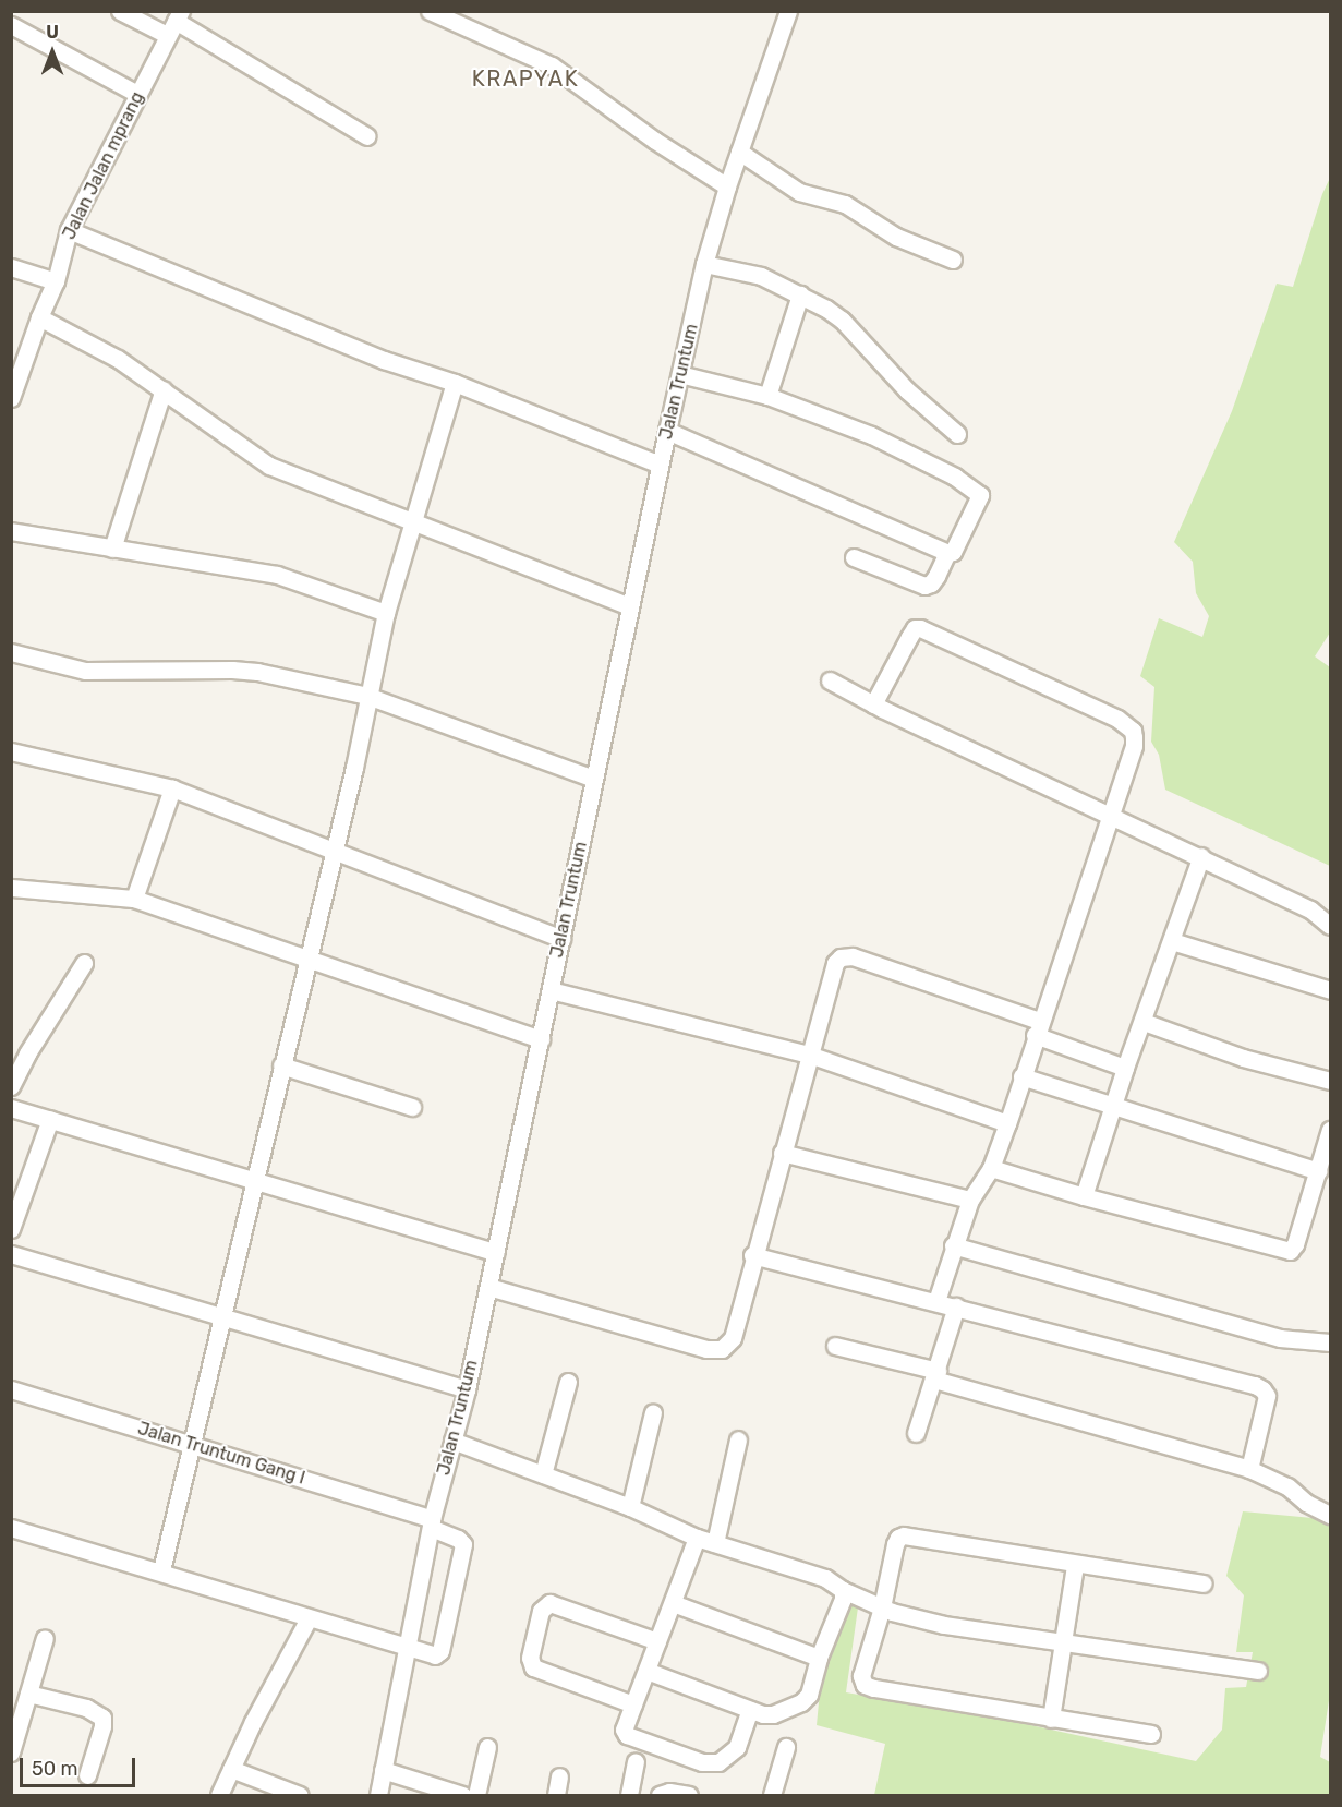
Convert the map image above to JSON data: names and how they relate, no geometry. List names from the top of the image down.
{
  "streets": {
    "street": ["Jalan Jalan mprang", "Jalan Truntum", "Jalan Truntum Gang I"]
  },
  "crossings": [
    ["Jalan Truntum", "Jalan Truntum Gang I"]
  ],
  "districts": ["KRAPYAK"],
  "scale_bar": "50 m",
  "north": "top"
}
